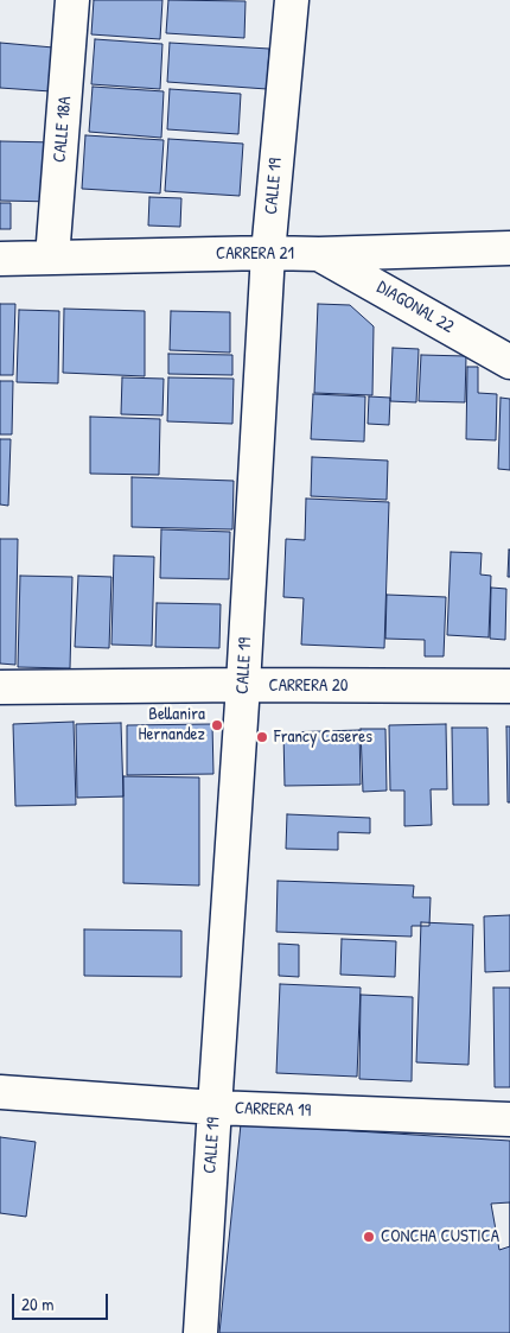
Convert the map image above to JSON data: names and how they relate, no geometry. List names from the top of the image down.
{
  "streets": {
    "street": [
      "CALLE 18A",
      "CALLE 19",
      "CARRERA 21",
      "DIAGONAL 22",
      "CARRERA 20",
      "CARRERA 19"
    ]
  },
  "crossings": [
    ["CALLE 18A", "CARRERA 21"],
    ["CALLE 19", "CARRERA 21"],
    ["CALLE 19", "CARRERA 20"],
    ["CALLE 19", "CARRERA 19"],
    ["CARRERA 21", "DIAGONAL 22"]
  ],
  "places": ["Bellanira Hernandez", "Francy Caseres", "CONCHA CUSTICA"],
  "scale_bar": "20 m"
}
